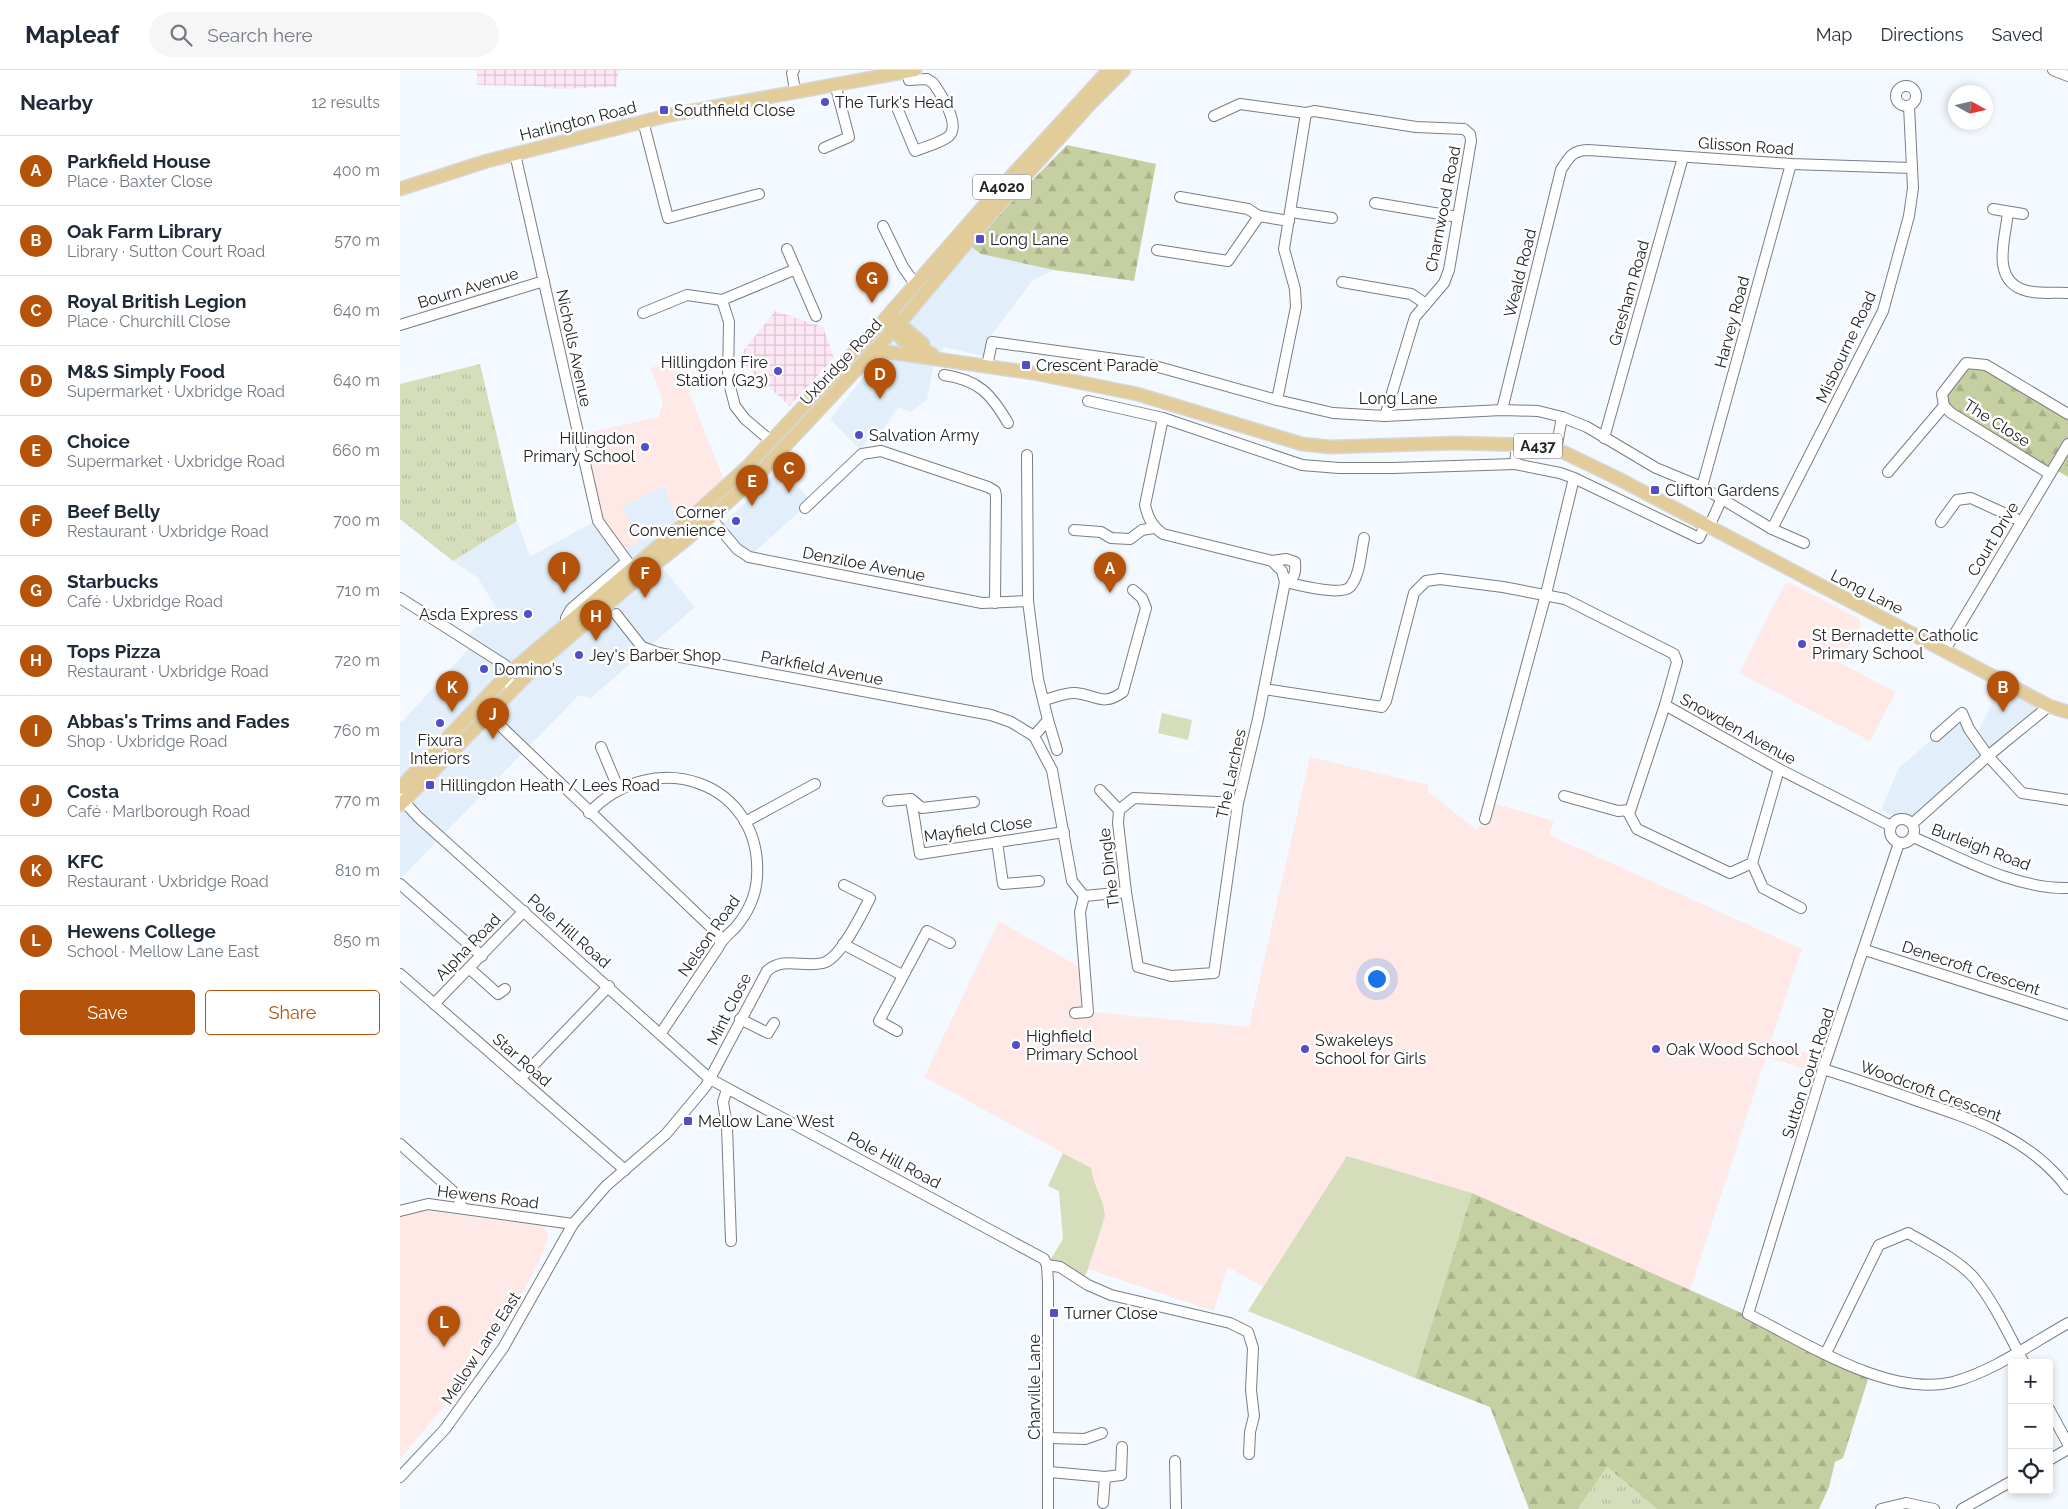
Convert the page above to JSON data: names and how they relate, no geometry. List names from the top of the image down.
{
  "streets": {
    "main road": [
      "Harlington Road",
      "A4020",
      "Uxbridge Road",
      "Long Lane",
      "A437"
    ],
    "street": [
      "Glisson Road",
      "Charnwood Road",
      "Weald Road",
      "Bourn Avenue",
      "Gresham Road",
      "Harvey Road",
      "Misbourne Road",
      "Nicholls Avenue",
      "The Close",
      "Court Drive",
      "Denziloe Avenue",
      "Parkfield Avenue",
      "Snowden Avenue",
      "The Larches",
      "Mayfield Close",
      "Burleigh Road",
      "The Dingle",
      "Pole Hill Road",
      "Nelson Road",
      "Alpha Road",
      "Denecroft Crescent",
      "Mint Close",
      "Star Road",
      "Sutton Court Road",
      "Woodcroft Crescent",
      "Hewens Road",
      "Mellow Lane East",
      "Charville Lane"
    ]
  },
  "crossings": [
    ["Harlington Road", "Nicholls Avenue"],
    ["Glisson Road", "Weald Road"],
    ["Glisson Road", "Gresham Road"],
    ["Glisson Road", "Harvey Road"],
    ["Glisson Road", "Misbourne Road"],
    ["Charnwood Road", "Long Lane"],
    ["Weald Road", "Long Lane"],
    ["Bourn Avenue", "Nicholls Avenue"],
    ["Gresham Road", "Long Lane"],
    ["Harvey Road", "Long Lane"],
    ["Misbourne Road", "Long Lane"],
    ["Nicholls Avenue", "Uxbridge Road"],
    ["Uxbridge Road", "Long Lane"],
    ["Uxbridge Road", "Denziloe Avenue"],
    ["Uxbridge Road", "Pole Hill Road"],
    ["Long Lane", "Court Drive"],
    ["The Close", "Court Drive"],
    ["Snowden Avenue", "Burleigh Road"],
    ["Snowden Avenue", "Sutton Court Road"],
    ["The Larches", "The Dingle"],
    ["Burleigh Road", "Sutton Court Road"],
    ["Pole Hill Road", "Nelson Road"],
    ["Pole Hill Road", "Alpha Road"],
    ["Pole Hill Road", "Mint Close"],
    ["Pole Hill Road", "Charville Lane"],
    ["Alpha Road", "Star Road"],
    ["Denecroft Crescent", "Sutton Court Road"],
    ["Sutton Court Road", "Woodcroft Crescent"],
    ["Hewens Road", "Mellow Lane East"]
  ],
  "places": {
    "other": [
      "The Turk's Head",
      "Hillingdon Fire Station (G23)",
      "Salvation Army",
      "Hillingdon Primary School",
      "Corner Convenience",
      "Asda Express",
      "St Bernadette Catholic Primary School",
      "Jey's Barber Shop",
      "Domino's",
      "Fixura Interiors",
      "Highfield Primary School",
      "Swakeleys School for Girls",
      "Oak Wood School"
    ],
    "transit": [
      "Southfield Close",
      "Long Lane",
      "Crescent Parade",
      "Clifton Gardens",
      "Hillingdon Heath / Lees Road",
      "Mellow Lane West",
      "Turner Close"
    ]
  },
  "north": "right",
  "page": {
    "header": "Mapleaf",
    "search": "Search here",
    "nav": ["Map", "Directions", "Saved"],
    "heading": ["Nearby", "12 results"],
    "list": [
      {
        "mark": "A",
        "name": "Parkfield House",
        "note": "Place · Baxter Close",
        "value": "400 m"
      },
      {
        "mark": "B",
        "name": "Oak Farm Library",
        "note": "Library · Sutton Court Road",
        "value": "570 m"
      },
      {
        "mark": "C",
        "name": "Royal British Legion",
        "note": "Place · Churchill Close",
        "value": "640 m"
      },
      {
        "mark": "D",
        "name": "M&S Simply Food",
        "note": "Supermarket · Uxbridge Road",
        "value": "640 m"
      },
      {
        "mark": "E",
        "name": "Choice",
        "note": "Supermarket · Uxbridge Road",
        "value": "660 m"
      },
      {
        "mark": "F",
        "name": "Beef Belly",
        "note": "Restaurant · Uxbridge Road",
        "value": "700 m"
      },
      {
        "mark": "G",
        "name": "Starbucks",
        "note": "Café · Uxbridge Road",
        "value": "710 m"
      },
      {
        "mark": "H",
        "name": "Tops Pizza",
        "note": "Restaurant · Uxbridge Road",
        "value": "720 m"
      },
      {
        "mark": "I",
        "name": "Abbas's Trims and Fades",
        "note": "Shop · Uxbridge Road",
        "value": "760 m"
      },
      {
        "mark": "J",
        "name": "Costa",
        "note": "Café · Marlborough Road",
        "value": "770 m"
      },
      {
        "mark": "K",
        "name": "KFC",
        "note": "Restaurant · Uxbridge Road",
        "value": "810 m"
      },
      {
        "mark": "L",
        "name": "Hewens College",
        "note": "School · Mellow Lane East",
        "value": "850 m"
      }
    ],
    "pins": [
      "G",
      "D",
      "C",
      "E",
      "A",
      "I",
      "F",
      "H",
      "B",
      "K",
      "J",
      "L"
    ],
    "buttons": ["Save", "Share"],
    "map_buttons": ["+", "−"]
  }
}
